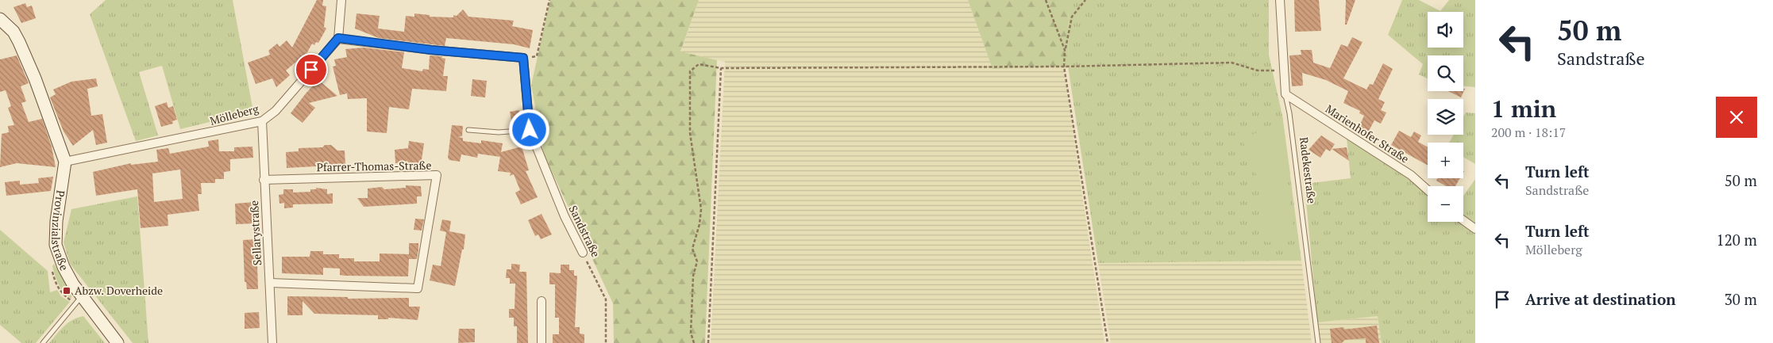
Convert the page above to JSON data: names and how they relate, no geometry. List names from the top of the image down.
{
  "streets": {
    "main road": ["Provinzialstraße"],
    "street": [
      "Mölleberg",
      "Marienhofer Straße",
      "Pfarrer-Thomas-Straße",
      "Radekestraße",
      "Sandstraße",
      "Sellarystraße"
    ]
  },
  "crossings": [
    ["Mölleberg", "Provinzialstraße"],
    ["Mölleberg", "Sellarystraße"],
    ["Marienhofer Straße", "Radekestraße"],
    ["Pfarrer-Thomas-Straße", "Sellarystraße"]
  ],
  "places": {
    "transit": ["Abzw. Doverheide"]
  },
  "page": {
    "turn": ["50 m", "Sandstraße"],
    "map_buttons": ["+", "−"],
    "heading": ["1 min", "200 m · 18:17"],
    "list": [
      {
        "name": "Turn left",
        "note": "Sandstraße",
        "value": "50 m"
      },
      {
        "name": "Turn left",
        "note": "Mölleberg",
        "value": "120 m"
      },
      {
        "name": "Arrive at destination",
        "value": "30 m"
      }
    ]
  }
}
